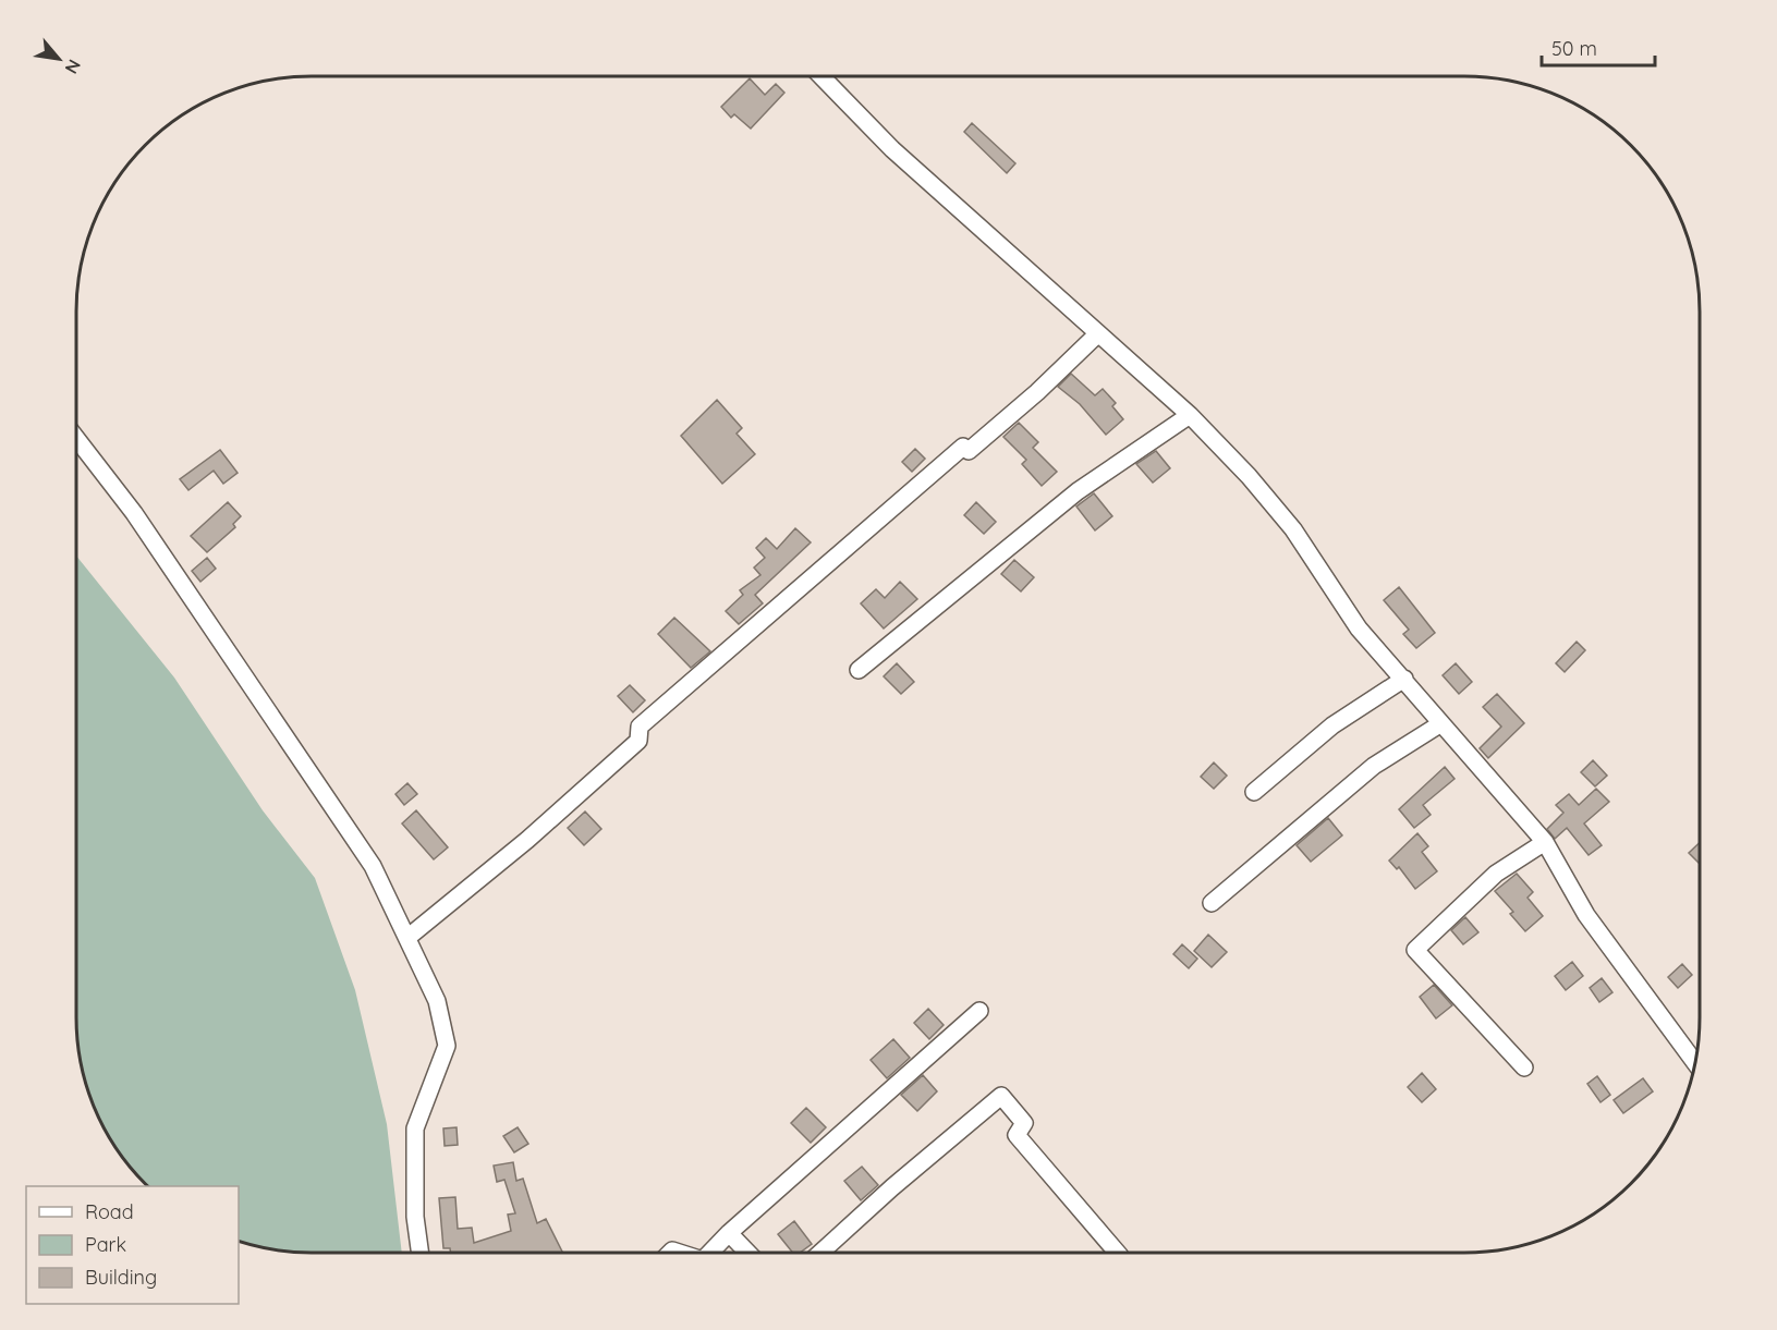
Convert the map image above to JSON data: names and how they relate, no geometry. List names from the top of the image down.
{
  "legend": ["Road", "Park", "Building"],
  "scale_bar": "50 m",
  "north": "bottom right"
}
